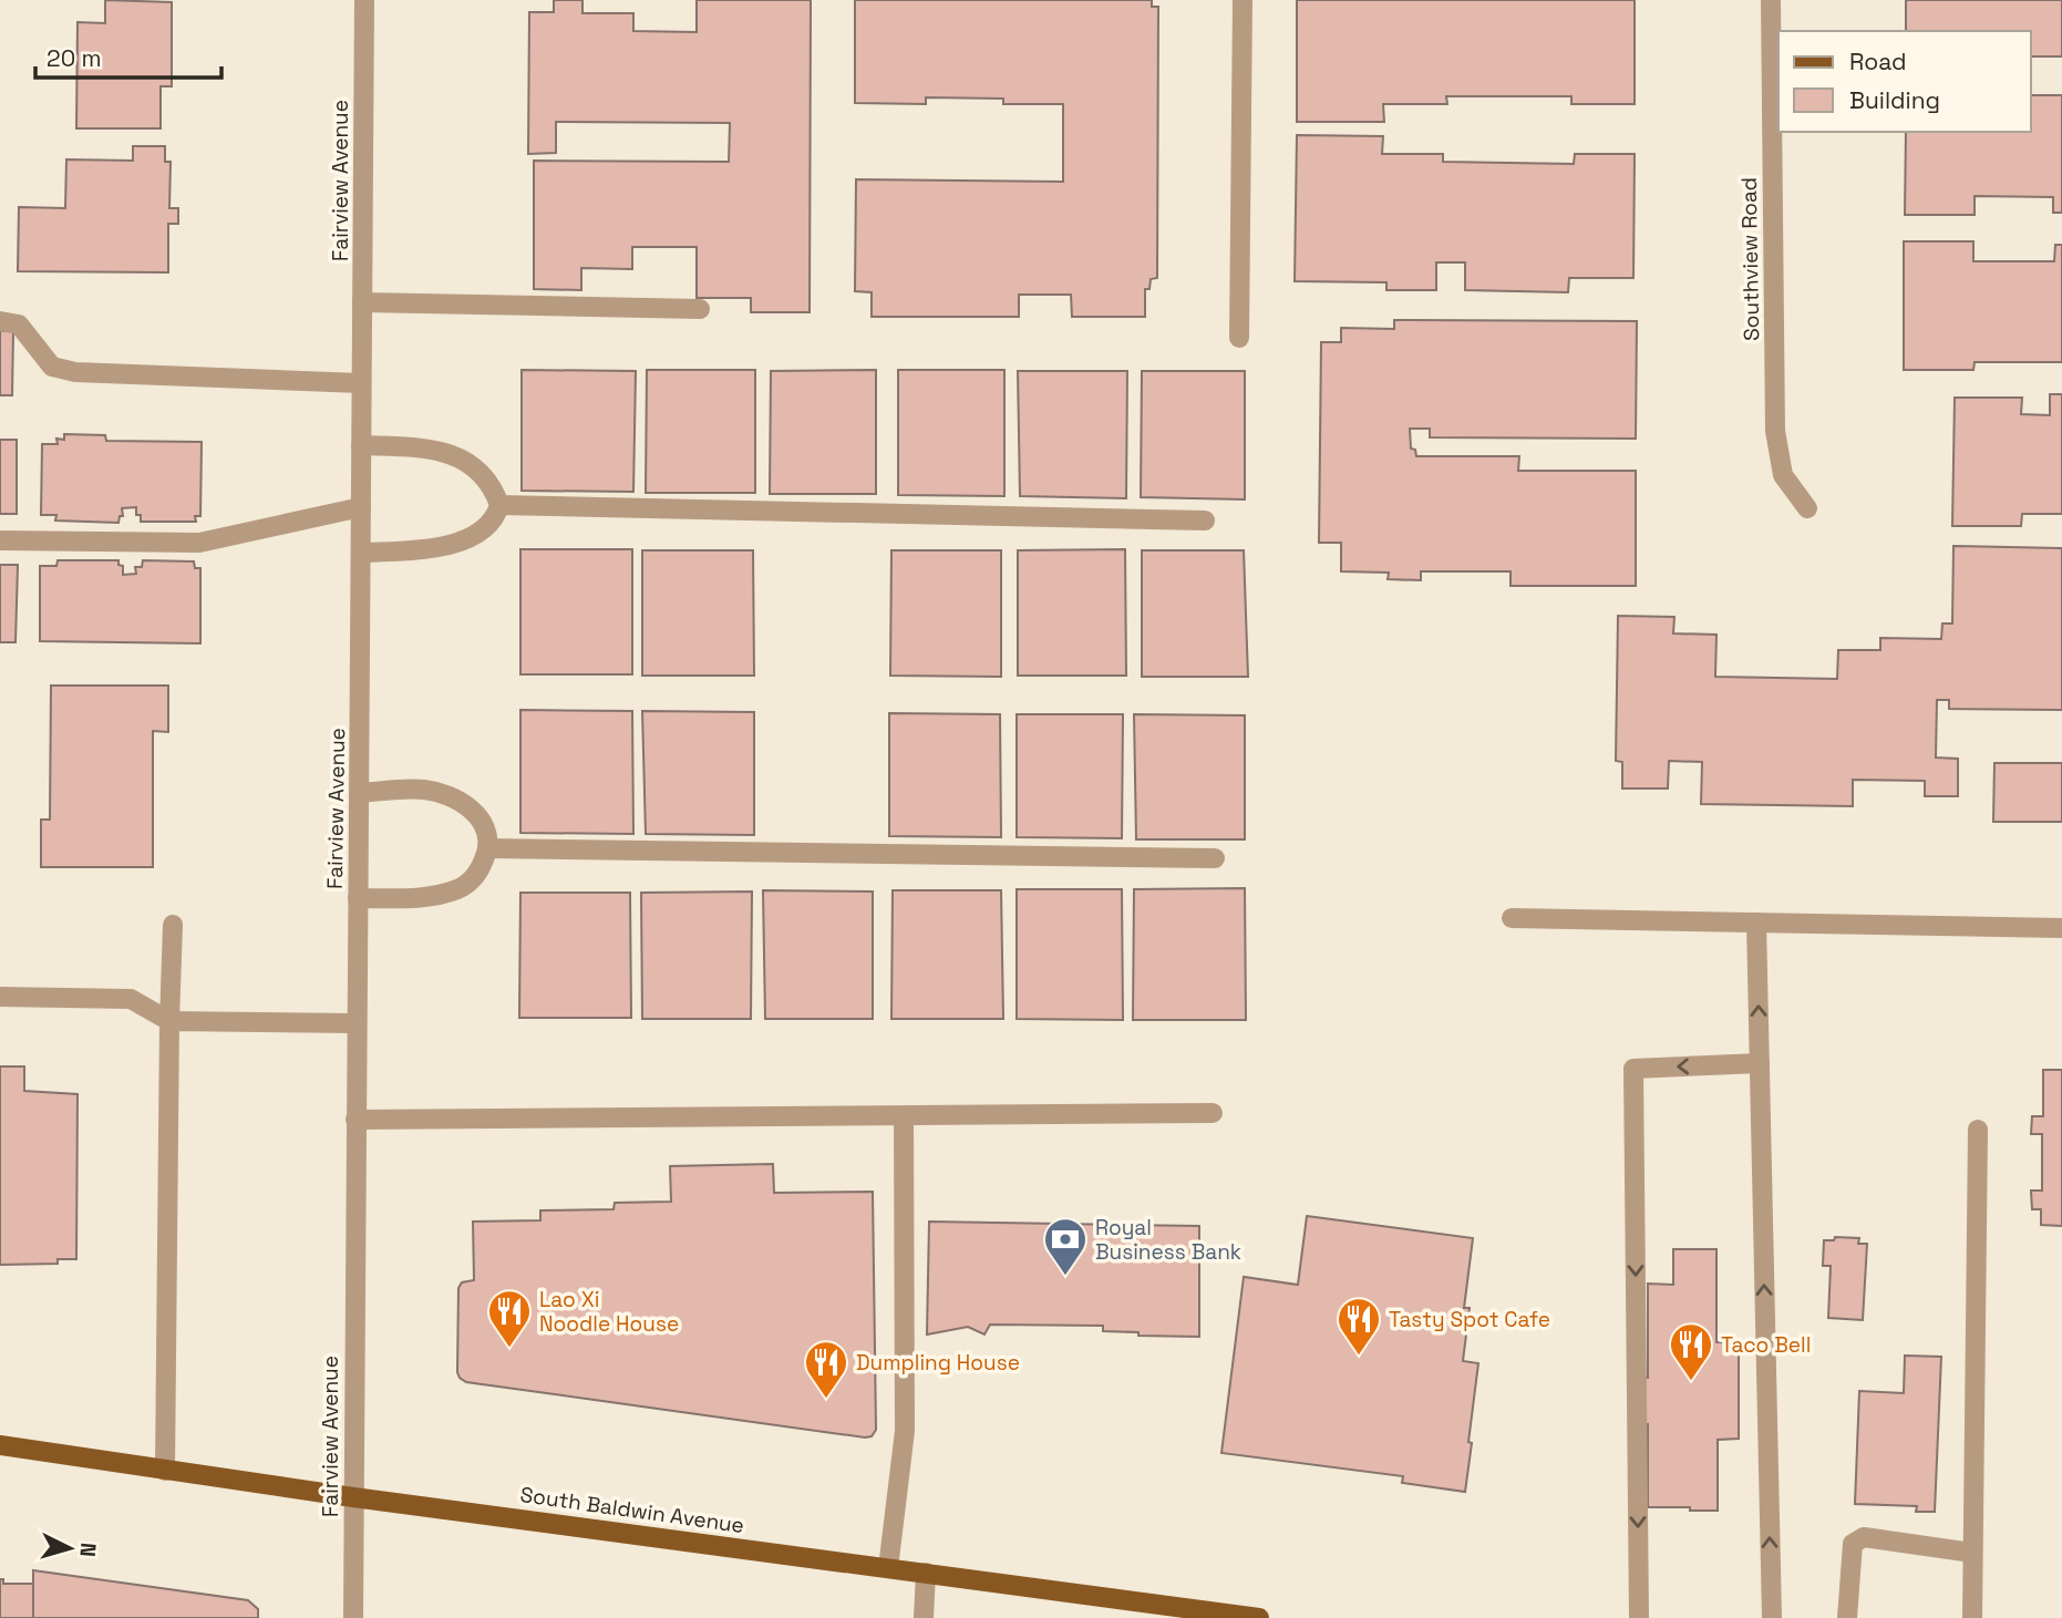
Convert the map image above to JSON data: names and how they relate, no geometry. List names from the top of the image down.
{
  "streets": {
    "main road": ["South Baldwin Avenue"],
    "street": ["Fairview Avenue", "Southview Road"]
  },
  "crossings": [
    ["Fairview Avenue", "South Baldwin Avenue"]
  ],
  "places": {
    "bank": ["Royal Business Bank"],
    "restaurant": [
      "Lao Xi Noodle House",
      "Tasty Spot Cafe",
      "Taco Bell",
      "Dumpling House"
    ]
  },
  "legend": ["Road", "Building"],
  "scale_bar": "20 m",
  "north": "right"
}
